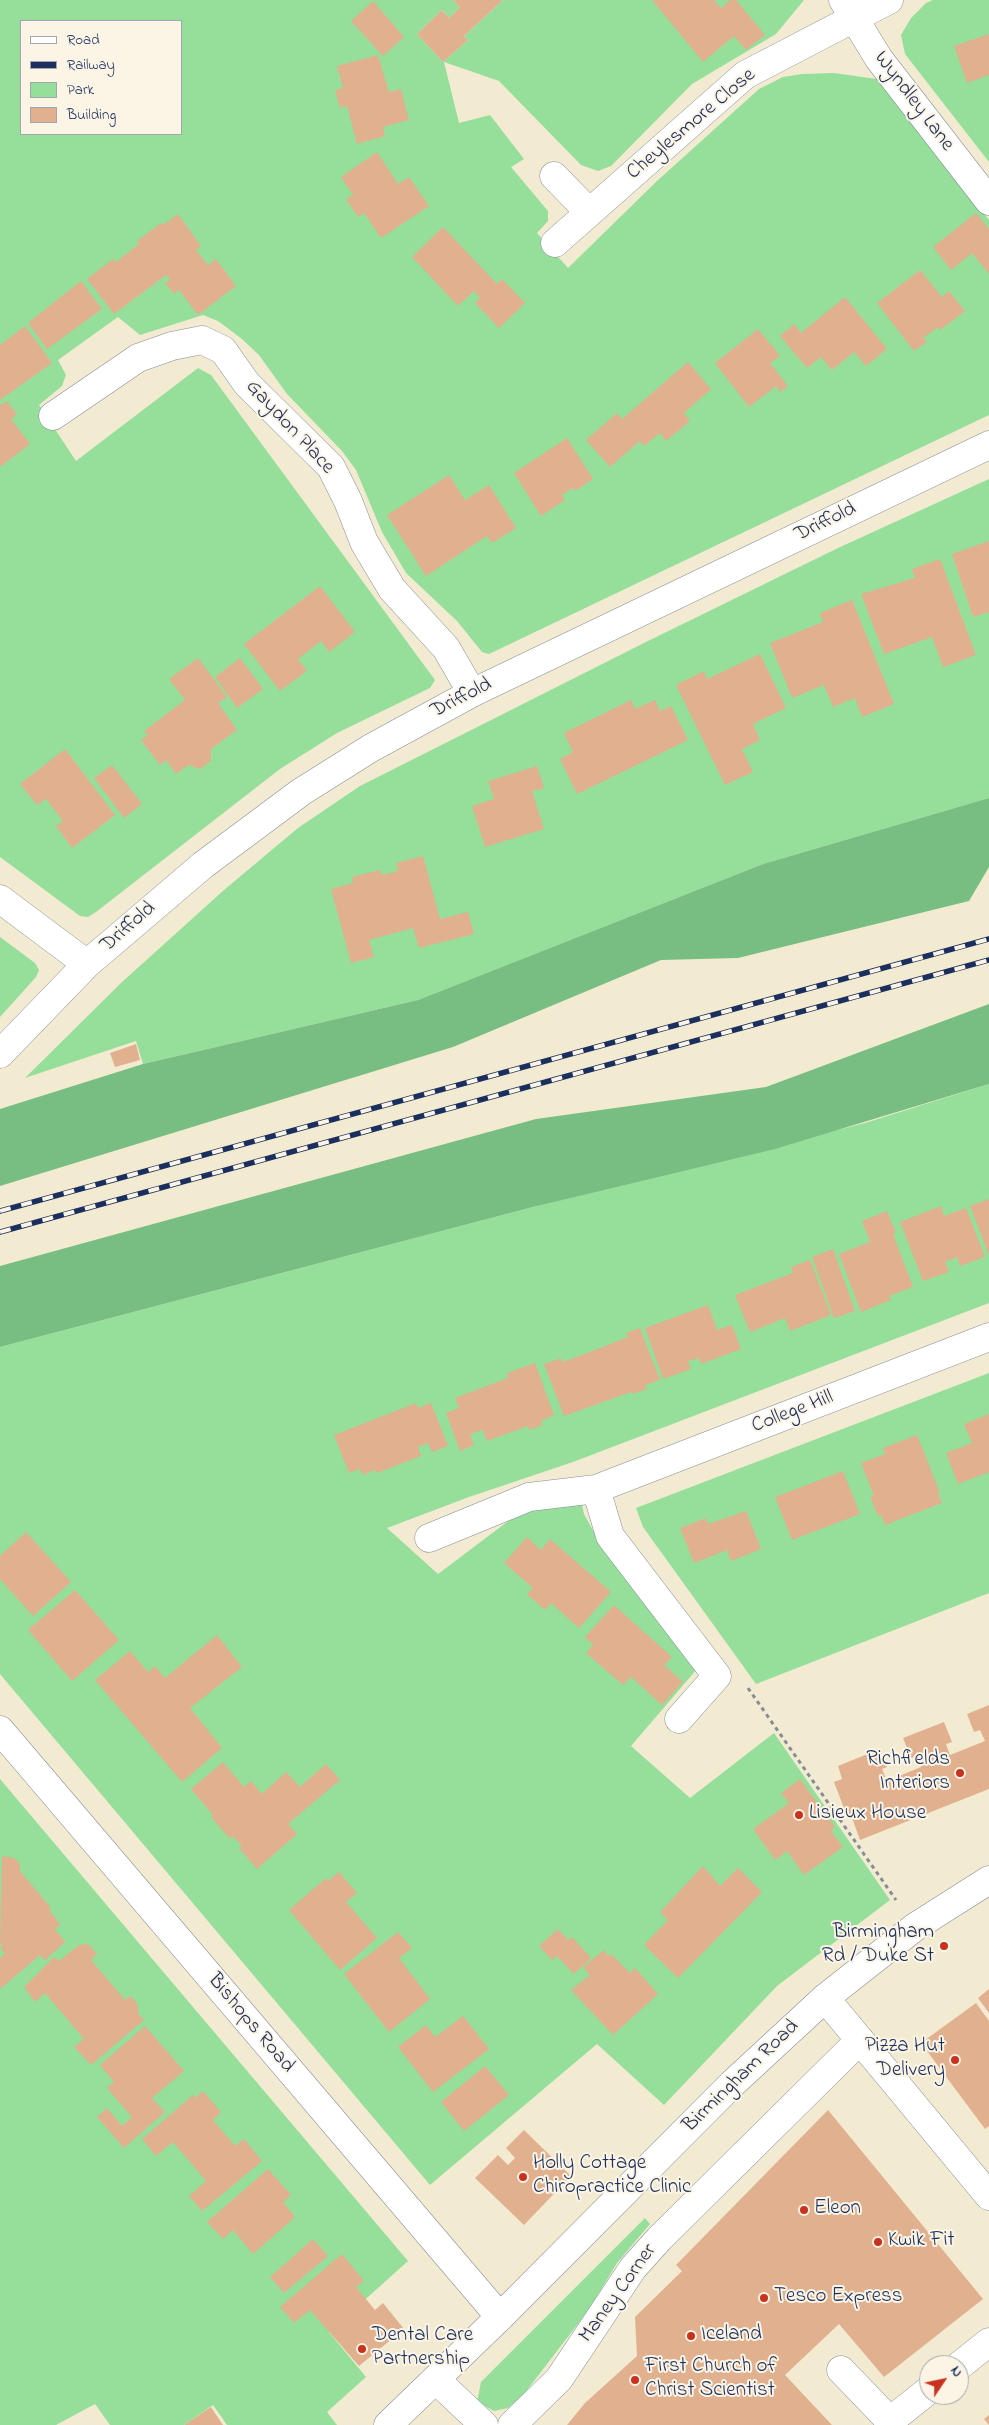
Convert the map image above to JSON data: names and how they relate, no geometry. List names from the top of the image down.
{
  "streets": {
    "street": [
      "Wyndley Lane",
      "Cheylesmore Close",
      "Gaydon Place",
      "Driffold",
      "College Hill",
      "Bishops Road",
      "Birmingham Road",
      "Maney Corner"
    ]
  },
  "crossings": [
    ["Wyndley Lane", "Cheylesmore Close"],
    ["Gaydon Place", "Driffold"],
    ["Bishops Road", "Birmingham Road"]
  ],
  "places": [
    "Richfields Interiors",
    "Lisieux House",
    "Birmingham Rd / Duke St",
    "Pizza Hut Delivery",
    "Holly Cottage Chiropractice Clinic",
    "Eleon",
    "Kwik Fit",
    "Tesco Express",
    "Iceland",
    "Dental Care Partnership",
    "First Church of Christ Scientist"
  ],
  "legend": [
    "Road",
    "Railway",
    "Park",
    "Building"
  ],
  "north": "top right"
}
